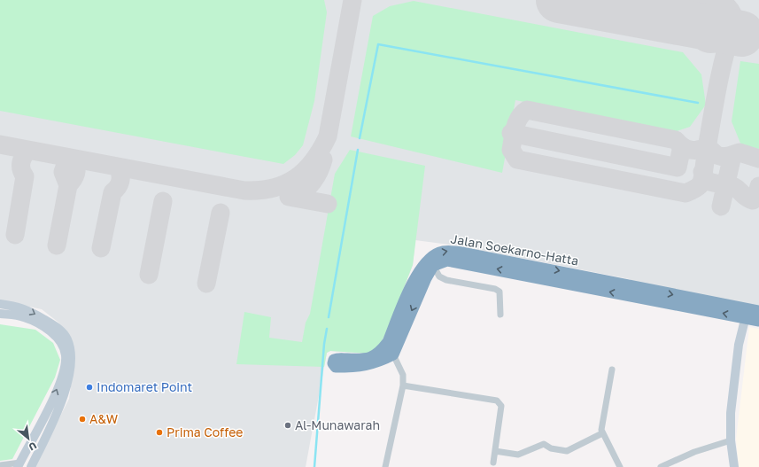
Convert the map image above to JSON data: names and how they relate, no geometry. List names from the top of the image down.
{
  "streets": {
    "highway": ["Jalan Soekarno-Hatta"]
  },
  "places": [
    "Indomaret Point",
    "A&W",
    "Al-Munawarah",
    "Prima Coffee"
  ],
  "north": "bottom right"
}
